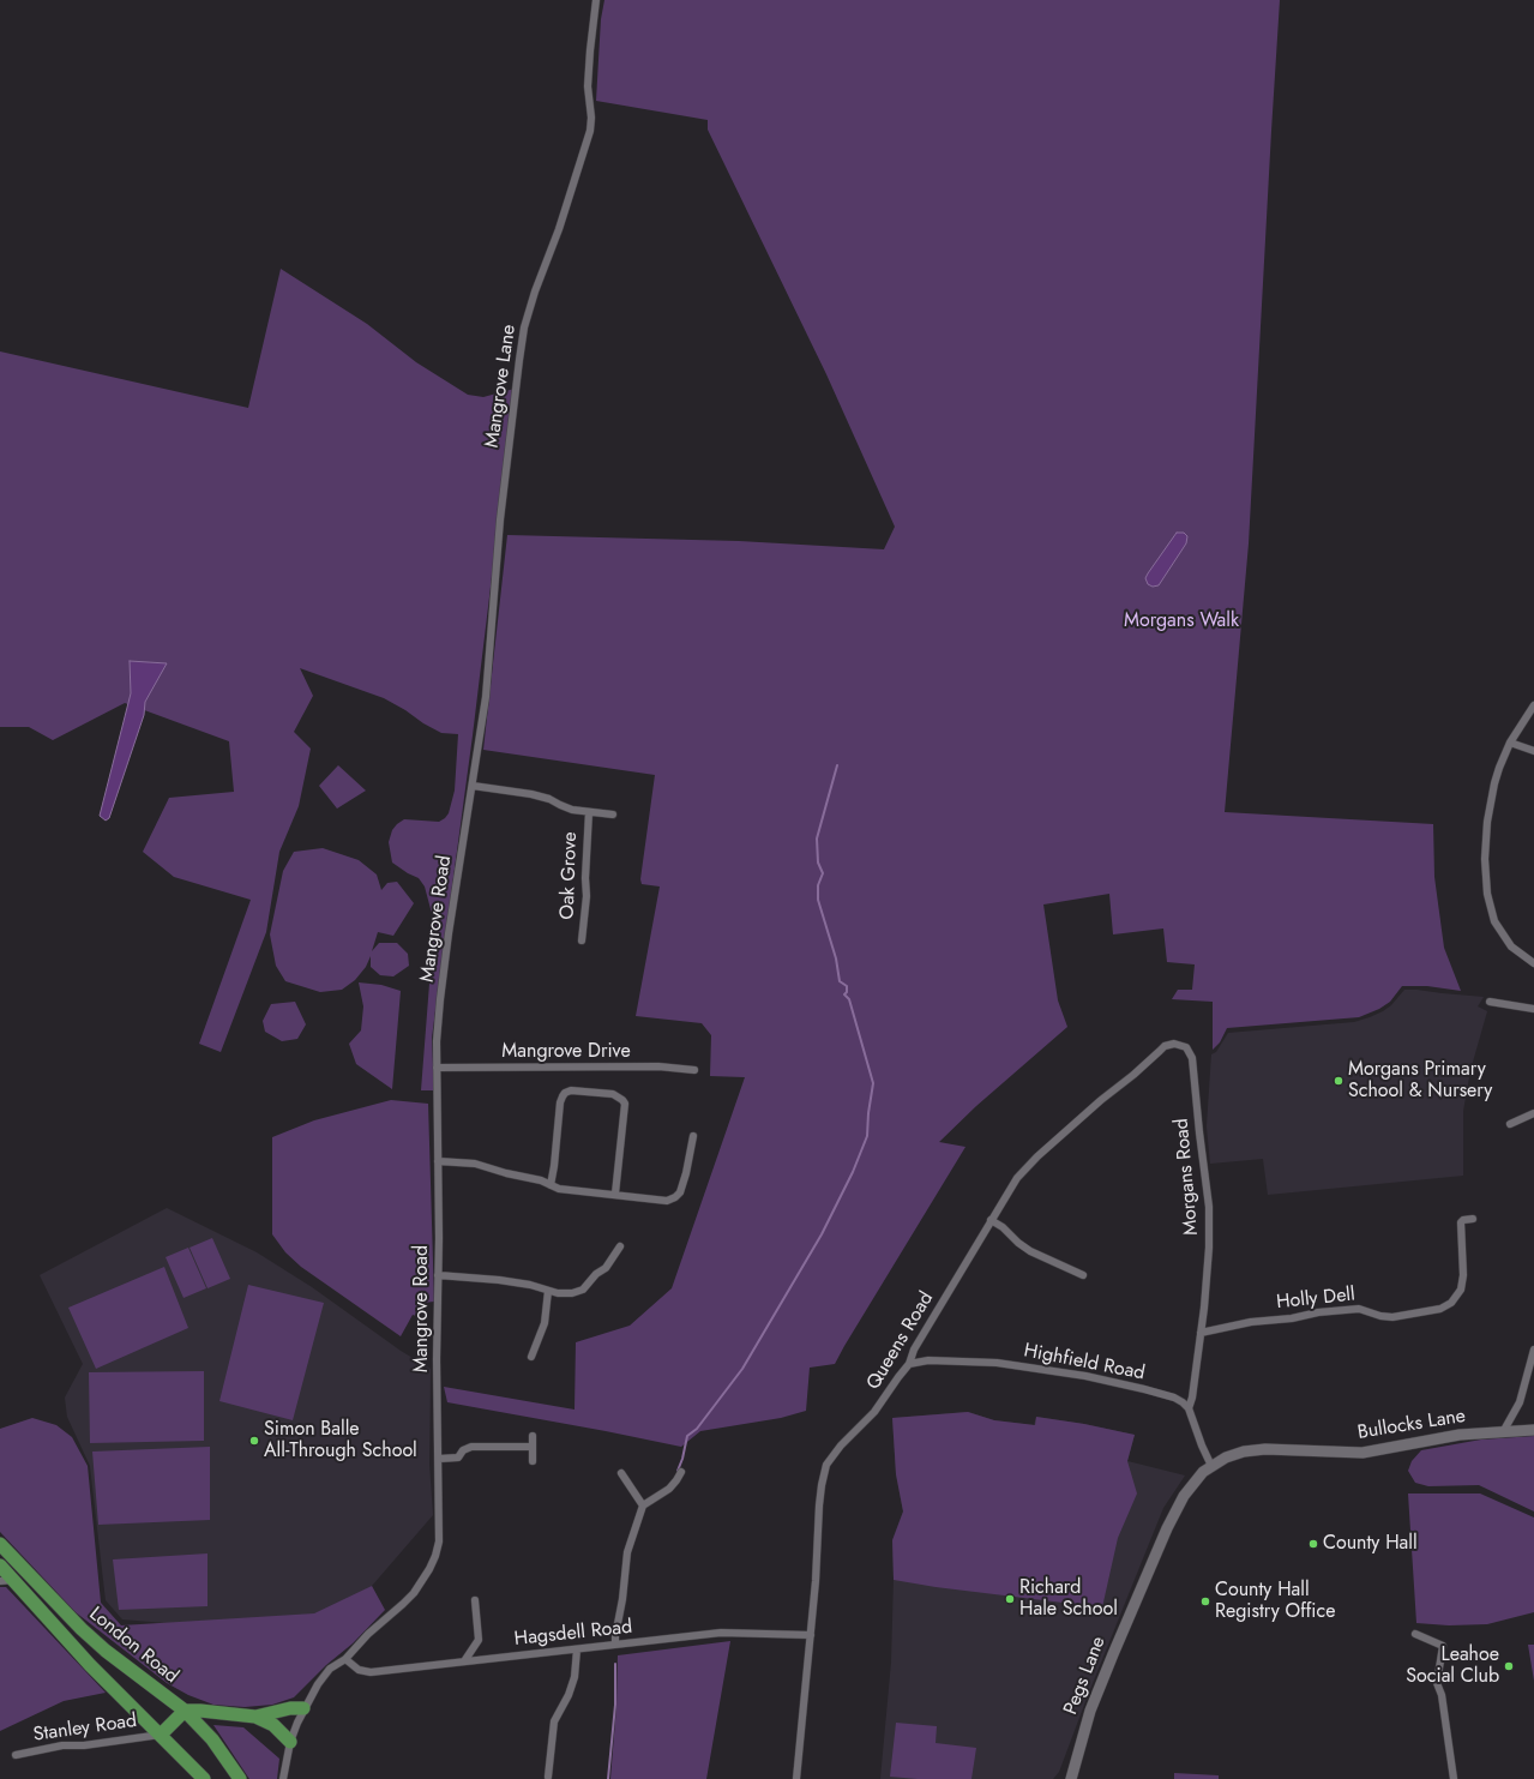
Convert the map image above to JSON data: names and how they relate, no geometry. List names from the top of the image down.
{
  "streets": {
    "highway": ["London Road"],
    "main road": ["Bullocks Lane", "Pegs Lane"],
    "street": [
      "Mangrove Lane",
      "Oak Grove",
      "Mangrove Road",
      "Mangrove Drive",
      "Morgans Road",
      "Holly Dell",
      "Queens Road",
      "Highfield Road",
      "Hagsdell Road",
      "Stanley Road"
    ]
  },
  "crossings": [
    ["Mangrove Lane", "Oak Grove"],
    ["Mangrove Lane", "Mangrove Road"],
    ["Oak Grove", "Mangrove Road"],
    ["Mangrove Road", "Mangrove Drive"],
    ["Mangrove Road", "Hagsdell Road"],
    ["Morgans Road", "Holly Dell"],
    ["Morgans Road", "Queens Road"],
    ["Morgans Road", "Highfield Road"],
    ["Queens Road", "Highfield Road"],
    ["Queens Road", "Hagsdell Road"],
    ["Bullocks Lane", "Pegs Lane"],
    ["London Road", "Stanley Road"]
  ],
  "parks": ["Morgans Walk"],
  "places": [
    "Morgans Primary School & Nursery",
    "Simon Balle All-Through School",
    "County Hall",
    "Richard Hale School",
    "County Hall Registry Office",
    "Leahoe Social Club"
  ]
}
